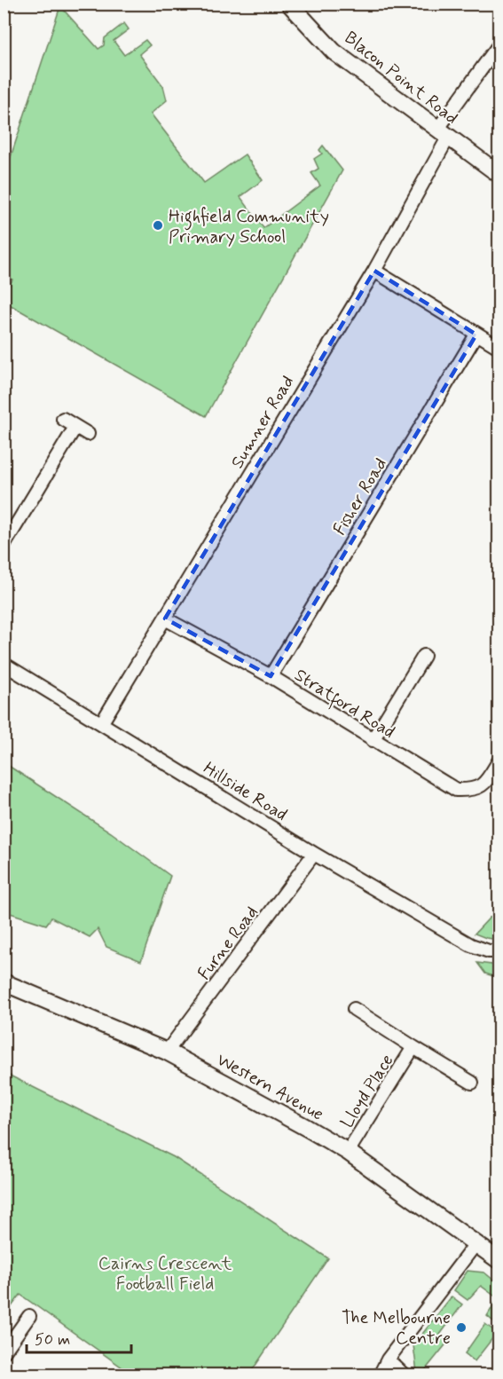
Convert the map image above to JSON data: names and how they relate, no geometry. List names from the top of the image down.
{
  "streets": {
    "street": [
      "Blacon Point Road",
      "Sumner Road",
      "Fisher Road",
      "Stratford Road",
      "Hillside Road",
      "Furne Road",
      "Western Avenue",
      "Lloyd Place"
    ]
  },
  "crossings": [
    ["Blacon Point Road", "Sumner Road"],
    ["Sumner Road", "Stratford Road"],
    ["Sumner Road", "Hillside Road"],
    ["Fisher Road", "Stratford Road"],
    ["Hillside Road", "Furne Road"],
    ["Furne Road", "Western Avenue"],
    ["Western Avenue", "Lloyd Place"]
  ],
  "parks": ["Cairns Crescent Football Field"],
  "places": ["Highfield Community Primary School", "The Melbourne Centre"],
  "scale_bar": "50 m"
}
